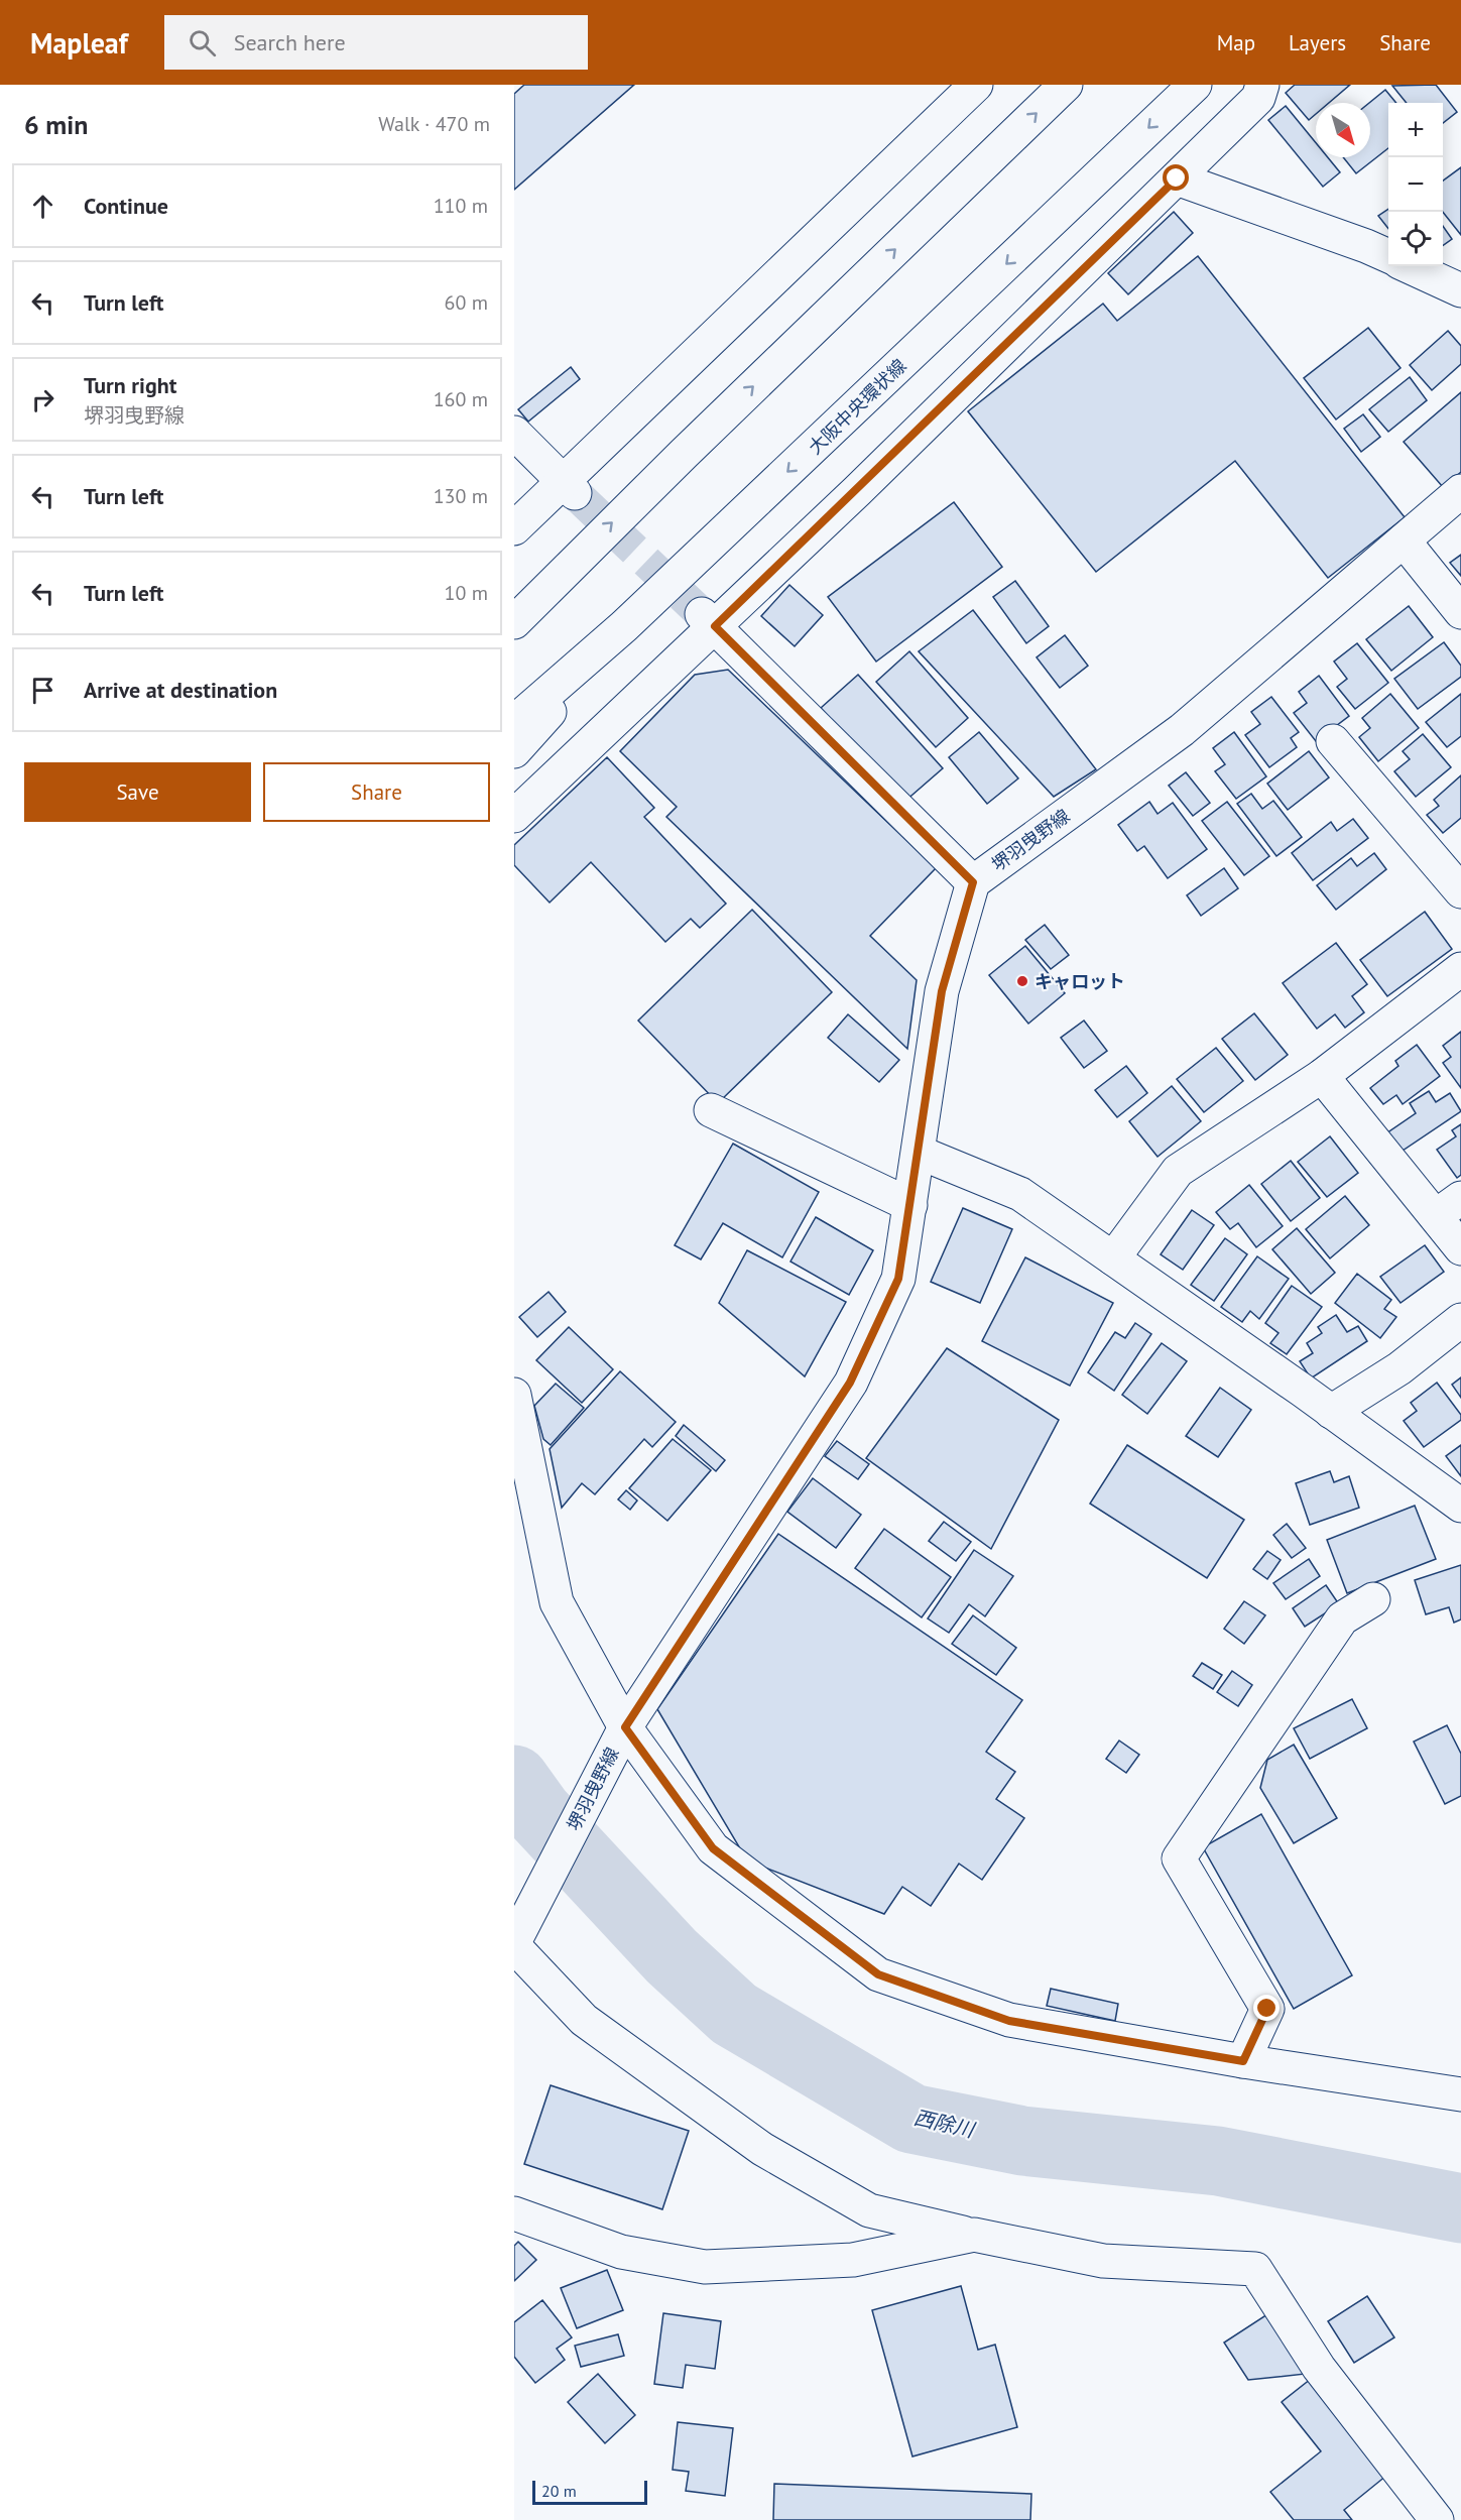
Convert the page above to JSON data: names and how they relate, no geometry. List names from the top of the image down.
{
  "streets": {
    "street": ["大阪中央環状線", "堺羽曳野線"]
  },
  "water": ["西除川"],
  "places": ["キャロット"],
  "scale_bar": "20 m",
  "north": "bottom right",
  "page": {
    "header": "Mapleaf",
    "search": "Search here",
    "nav": ["Map", "Layers", "Share"],
    "heading": ["6 min", "Walk · 470 m"],
    "map_buttons": ["+", "−"],
    "list": [
      ["Continue", "110 m"],
      ["Turn left", "60 m"],
      ["Turn right", "堺羽曳野線", "160 m"],
      ["Turn left", "130 m"],
      ["Turn left", "10 m"],
      "Arrive at destination"
    ],
    "buttons": ["Save", "Share"],
    "scale": "20 m"
  }
}
